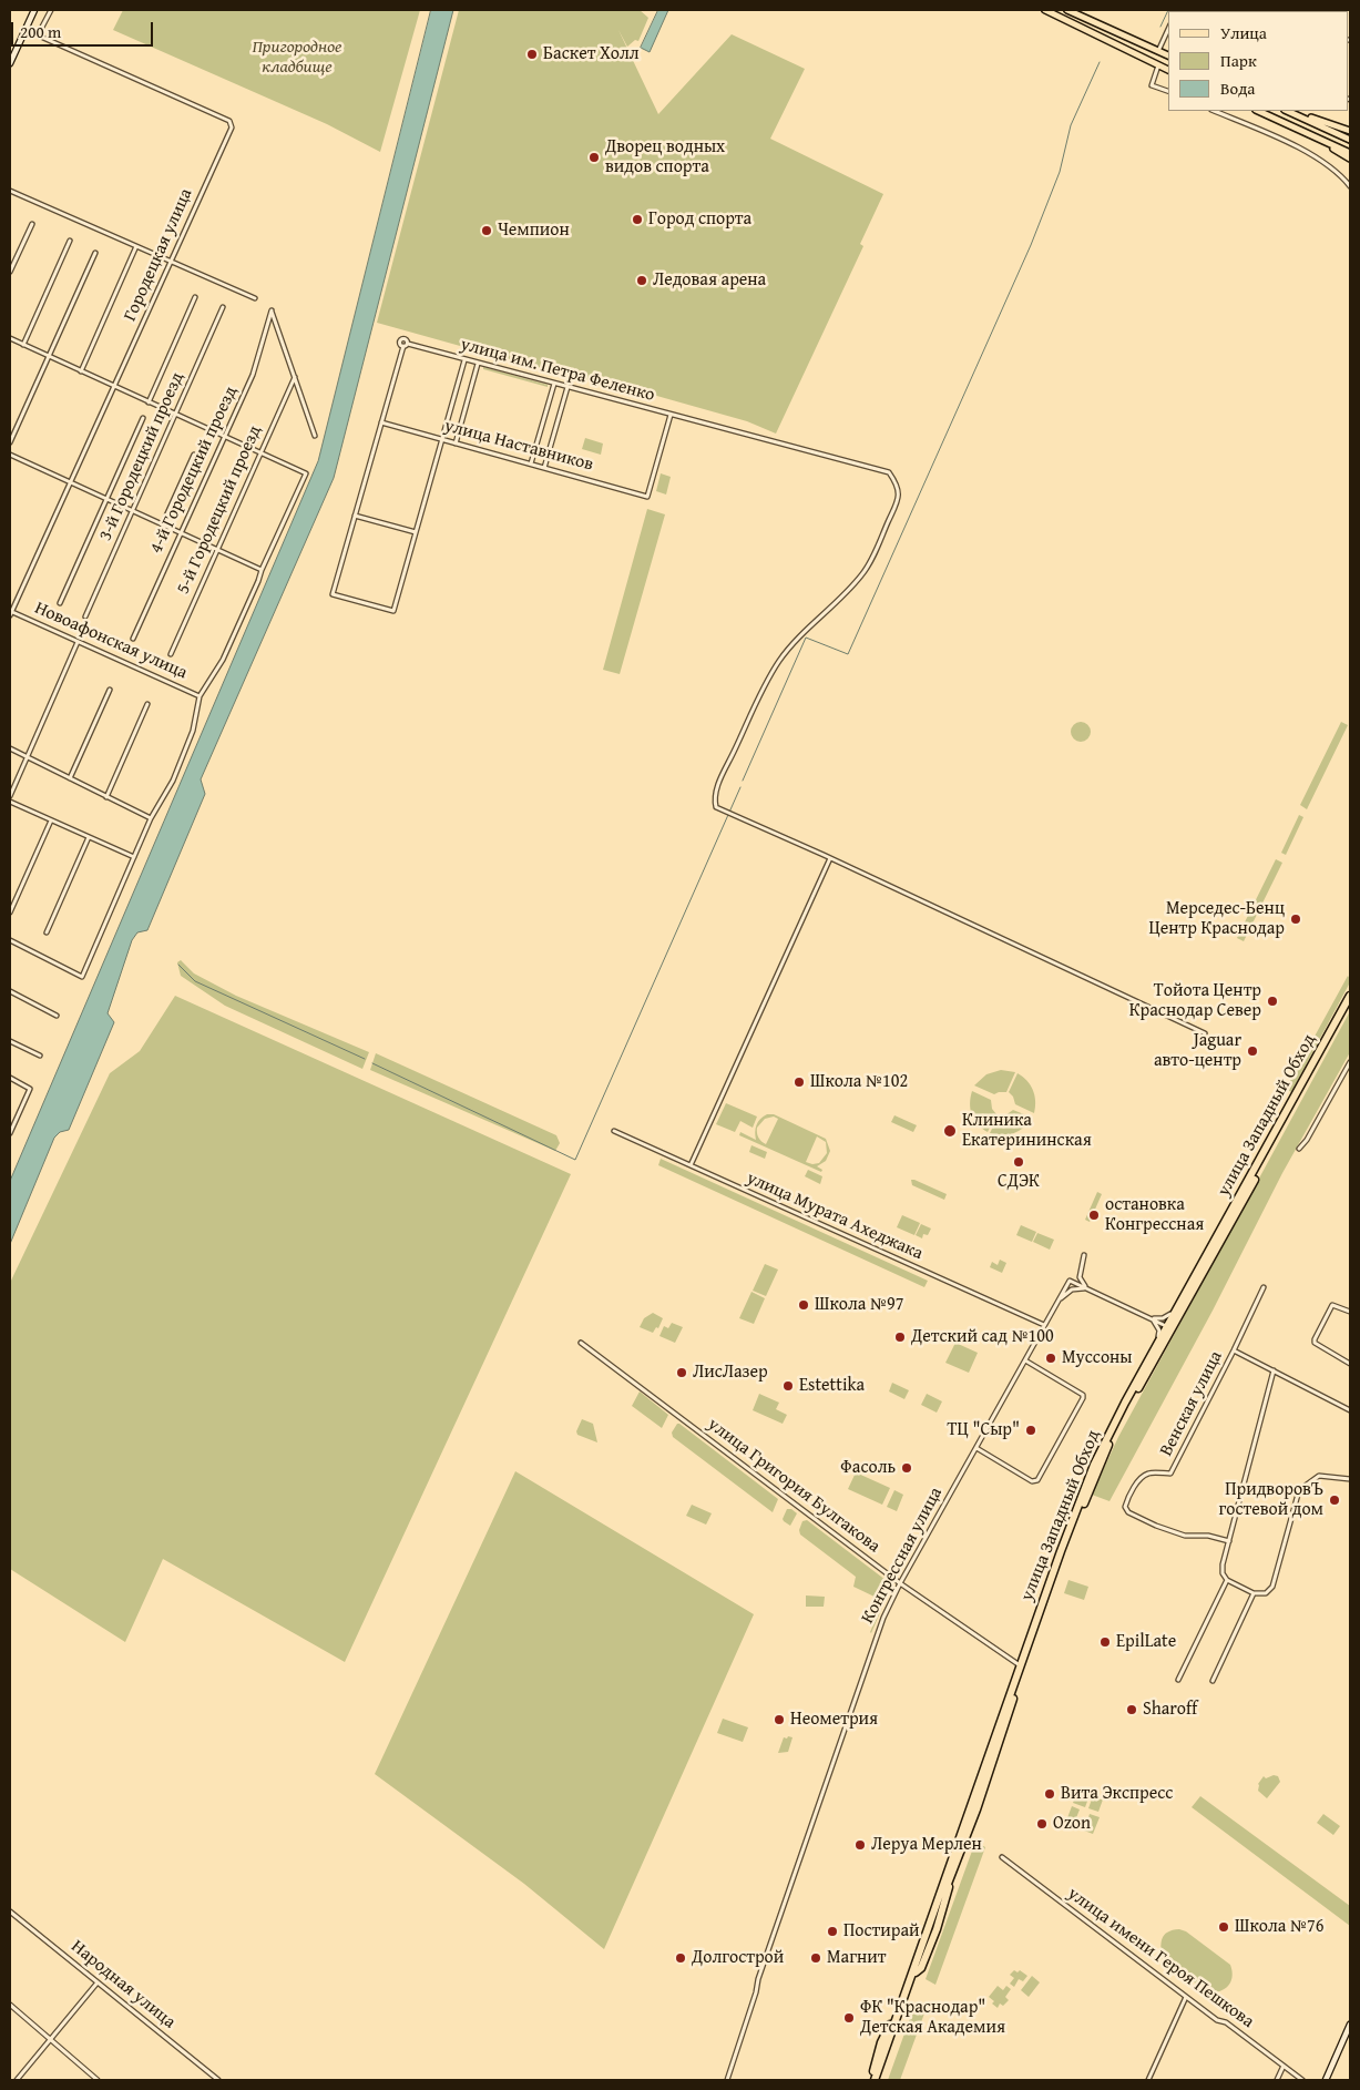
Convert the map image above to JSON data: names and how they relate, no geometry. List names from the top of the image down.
{
  "streets": {
    "highway": ["улица Западный Обход"],
    "street": [
      "Городецкая улица",
      "улица им. Петра Феленко",
      "улица Наставников",
      "3-й Городецкий проезд",
      "4-й Городецкий проезд",
      "5-й Городецкий проезд",
      "Новоафонская улица",
      "улица Мурата Ахеджака",
      "Венская улица",
      "улица Григория Булгакова",
      "Конгрессная улица",
      "улица имени Героя Пешкова",
      "Народная улица"
    ]
  },
  "crossings": [
    ["Городецкая улица", "Новоафонская улица"],
    ["улица им. Петра Феленко", "улица Наставников"],
    ["4-й Городецкий проезд", "5-й Городецкий проезд"],
    ["улица Западный Обход", "улица Григория Булгакова"],
    ["улица Мурата Ахеджака", "Конгрессная улица"],
    ["улица Григория Булгакова", "Конгрессная улица"]
  ],
  "parks": ["Пригородное кладбище"],
  "places": [
    "Баскет Холл",
    "Дворец водных видов спорта",
    "Город спорта",
    "Чемпион",
    "Ледовая арена",
    "Мерседес-Бенц Центр Краснодар",
    "Тойота Центр Краснодар Север",
    "Jaguar авто-центр",
    "Школа №102",
    "Клиника Екатерининская",
    "СДЭК",
    "остановка Конгрессная",
    "Школа №97",
    "Детский сад №100",
    "Муссоны",
    "ЛисЛазер",
    "Estettika",
    "ТЦ \"Сыр\"",
    "Фасоль",
    "ПридворовЪ гостевой дом",
    "EpilLate",
    "Sharoff",
    "Неометрия",
    "Вита Экспресс",
    "Ozon",
    "Леруа Мерлен",
    "Школа №76",
    "Постирай",
    "Долгострой",
    "Магнит",
    "ФК \"Краснодар\" Детская Академия"
  ],
  "legend": ["Улица", "Парк", "Вода"],
  "scale_bar": "200 m"
}
